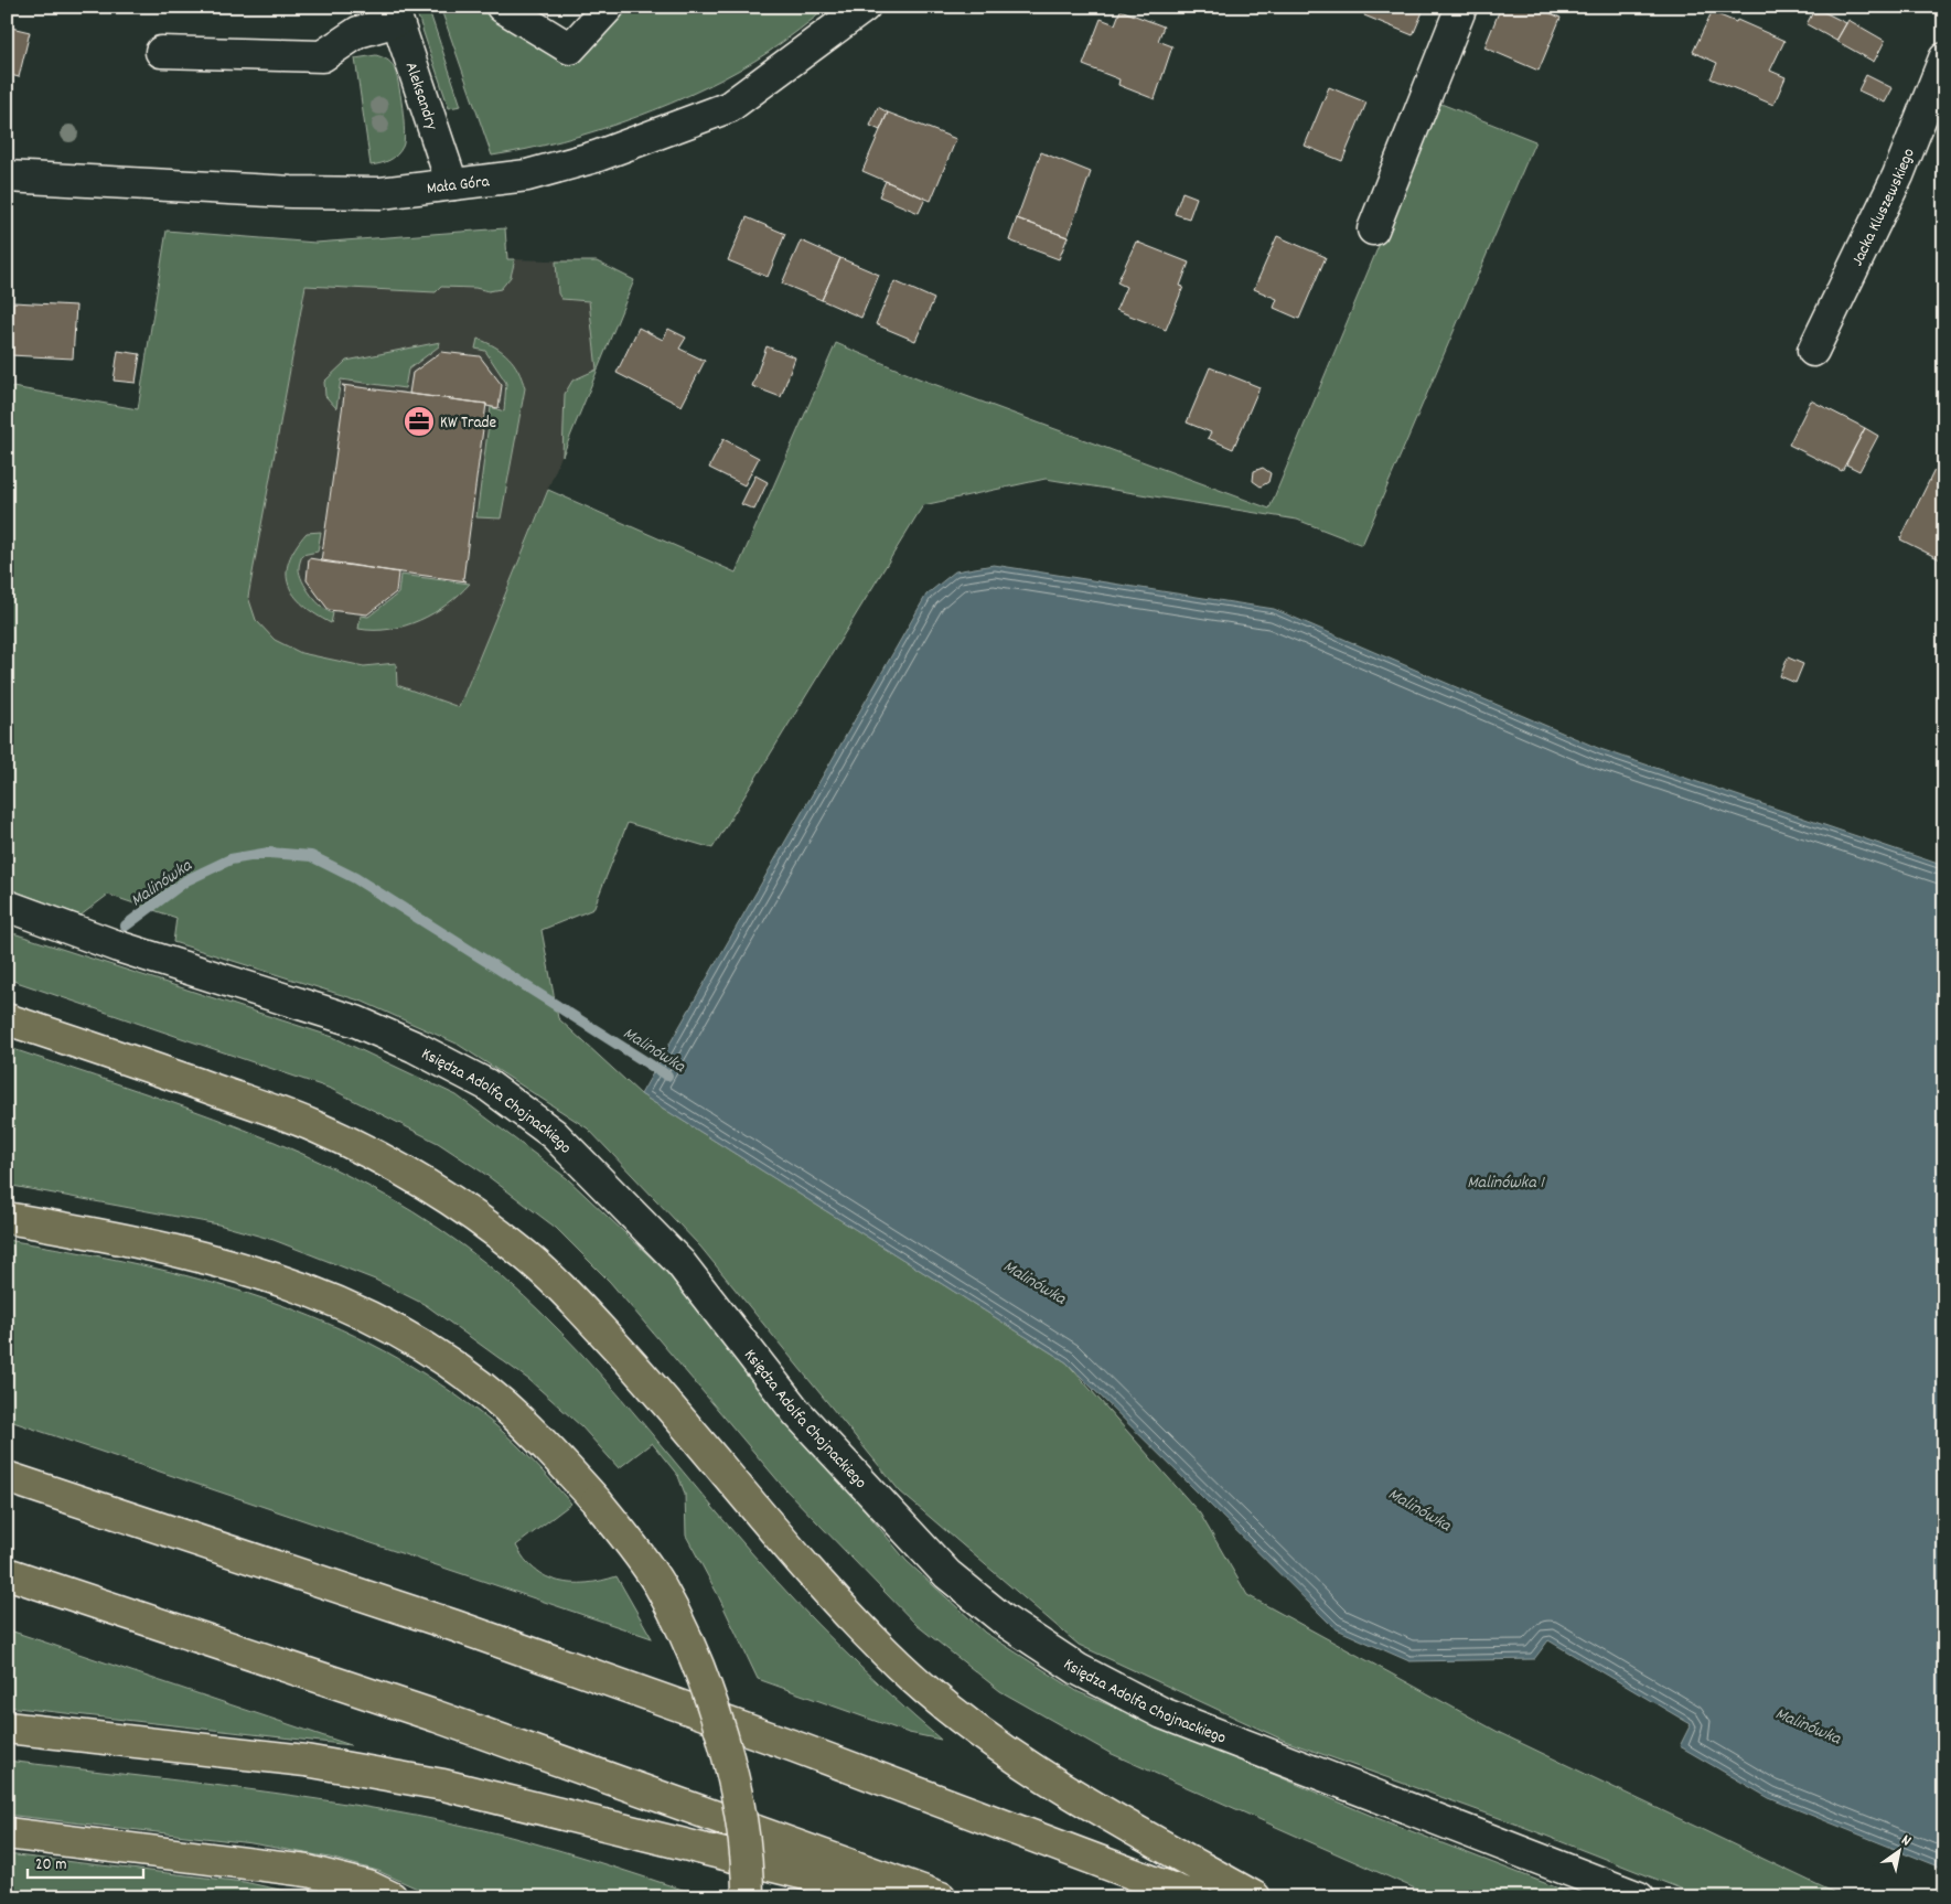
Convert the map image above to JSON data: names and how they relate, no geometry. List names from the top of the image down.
{
  "streets": {
    "street": [
      "Aleksandry",
      "Mała Góra",
      "Jacka Kluszewskiego",
      "Księdza Adolfa Chojnackiego"
    ]
  },
  "crossings": [
    ["Aleksandry", "Mała Góra"]
  ],
  "water": ["Malinówka", "Malinówka 1"],
  "places": {
    "office": ["KW Trade"]
  },
  "scale_bar": "20 m",
  "north": "top right"
}
